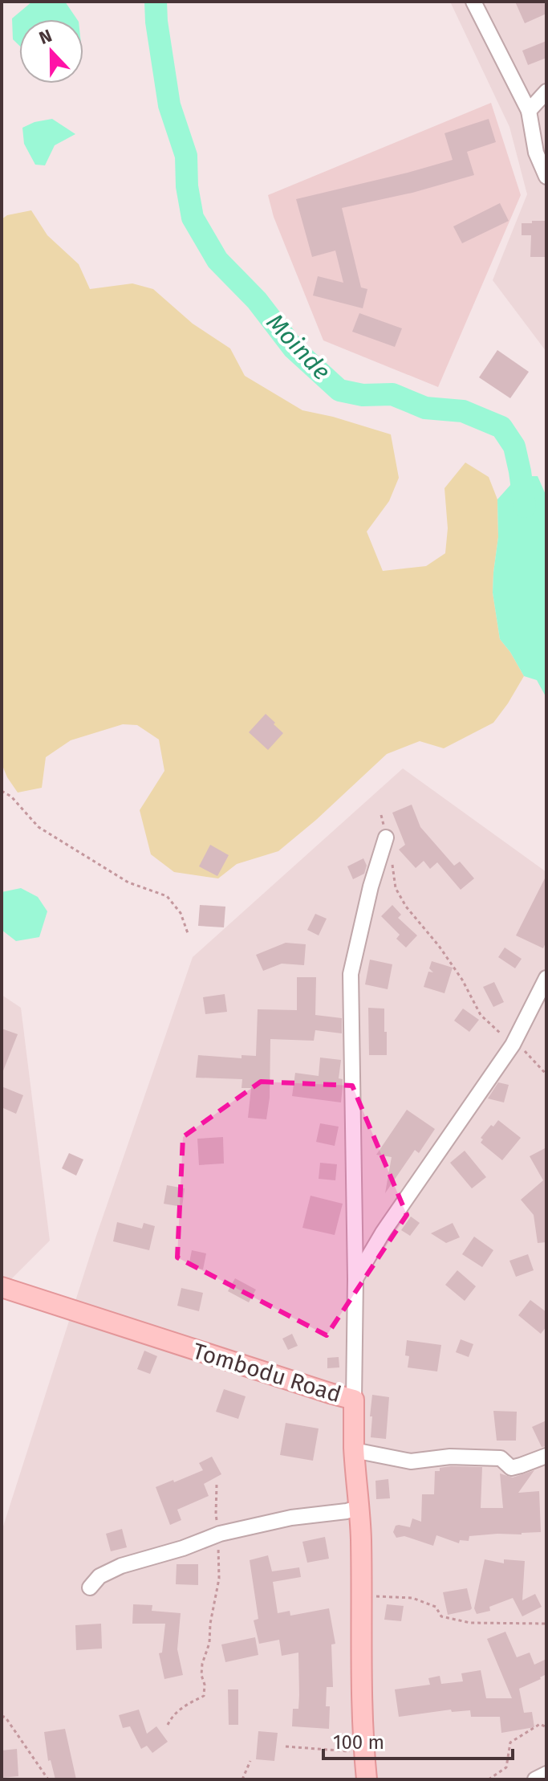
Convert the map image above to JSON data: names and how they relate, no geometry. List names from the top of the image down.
{
  "streets": {
    "main road": ["Tombodu Road"]
  },
  "water": ["Moinde"],
  "scale_bar": "100 m",
  "north": "top"
}
